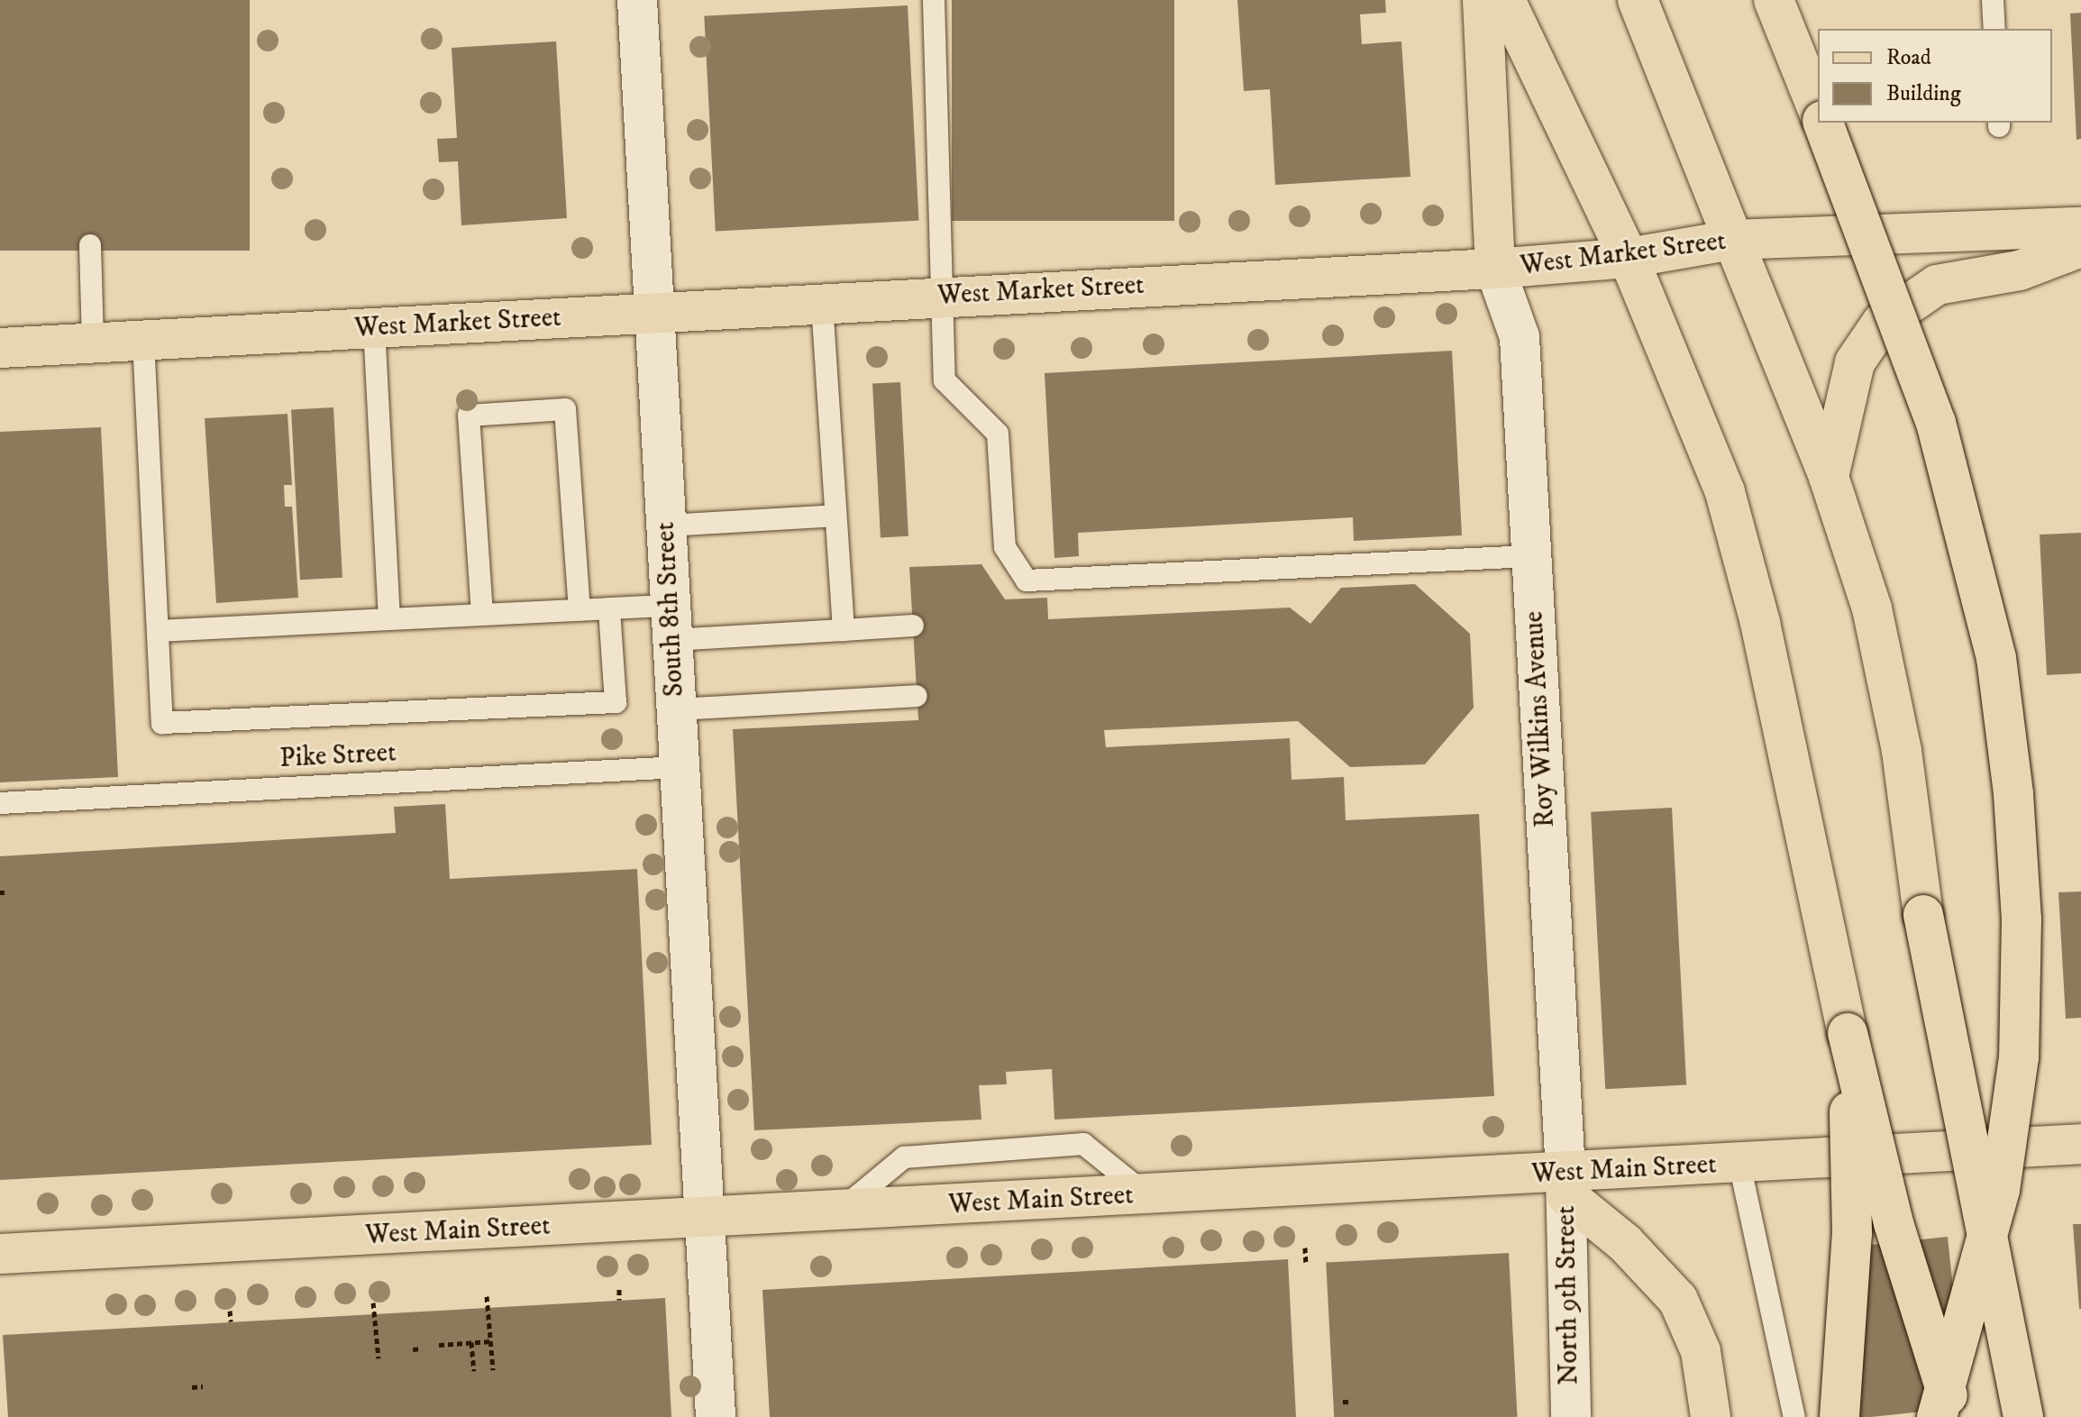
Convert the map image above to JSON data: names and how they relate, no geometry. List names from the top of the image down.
{
  "streets": {
    "main road": ["West Market Street", "West Main Street"],
    "street": ["South 8th Street", "Roy Wilkins Avenue", "North 9th Street"],
    "lane": ["Pike Street"]
  },
  "crossings": [
    ["West Market Street", "South 8th Street"],
    ["West Market Street", "Roy Wilkins Avenue"],
    ["South 8th Street", "Pike Street"],
    ["South 8th Street", "West Main Street"],
    ["Roy Wilkins Avenue", "West Main Street"],
    ["Roy Wilkins Avenue", "North 9th Street"],
    ["West Main Street", "North 9th Street"]
  ],
  "legend": ["Road", "Building"]
}
